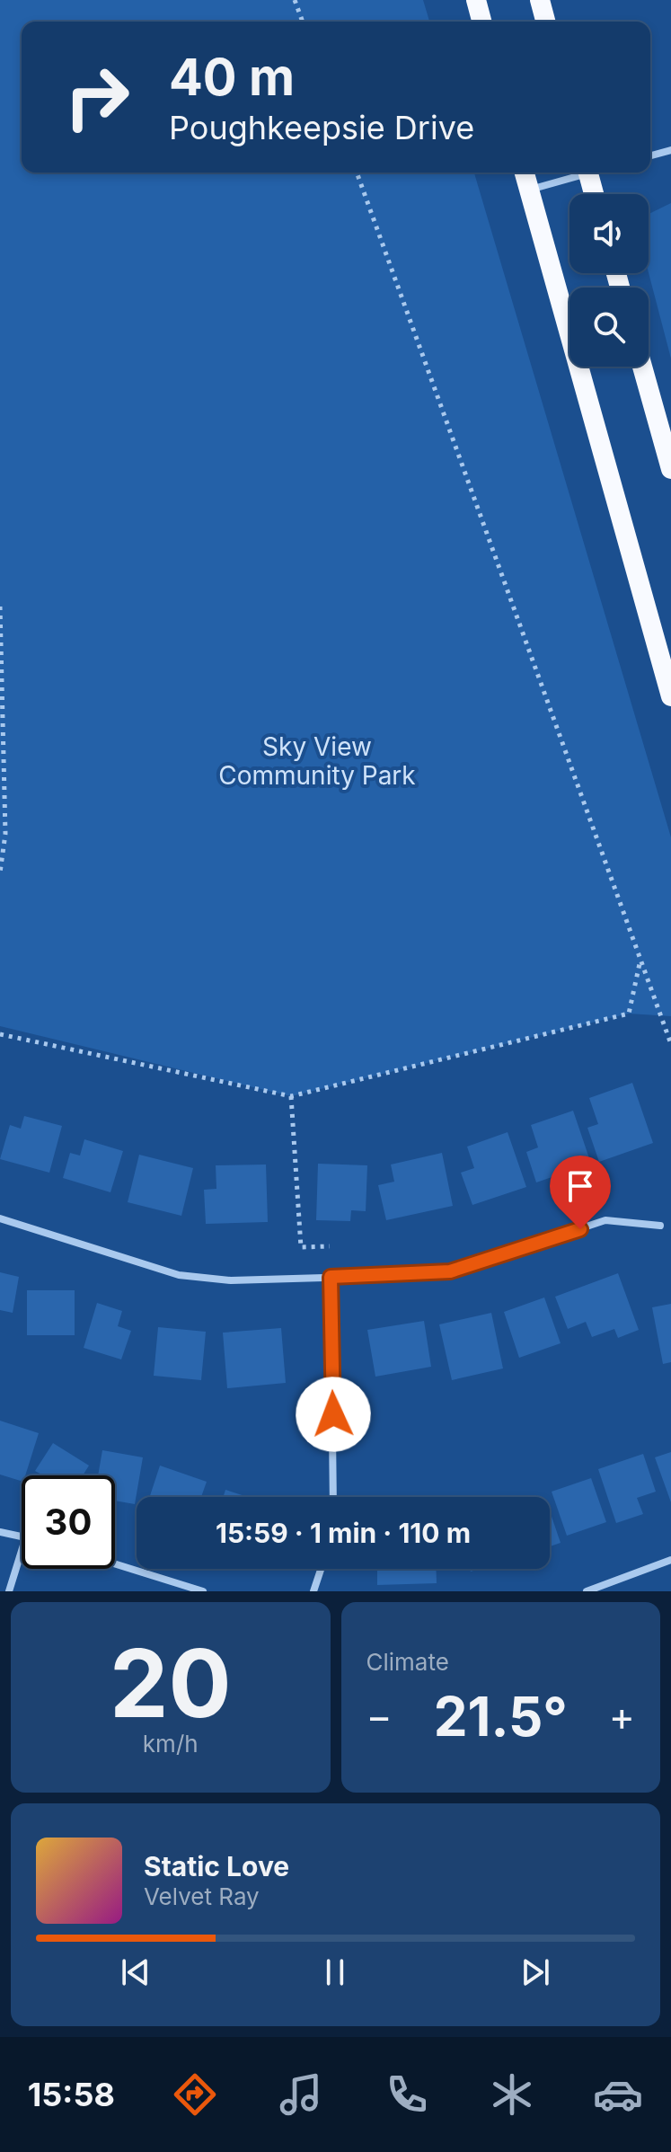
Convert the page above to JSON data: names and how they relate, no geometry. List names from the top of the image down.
{
  "parks": ["Sky View Community Park"],
  "page": {
    "turn": ["40 m", "Poughkeepsie Drive"],
    "limit": "30",
    "trip": "15:59 · 1 min · 110 m",
    "tile": [
      ["20", "km/h"],
      "Climate"
    ],
    "heat": ["−", "21.5°", "+"],
    "song": ["Static Love", "Velvet Ray"],
    "tabs": "15:58"
  }
}
